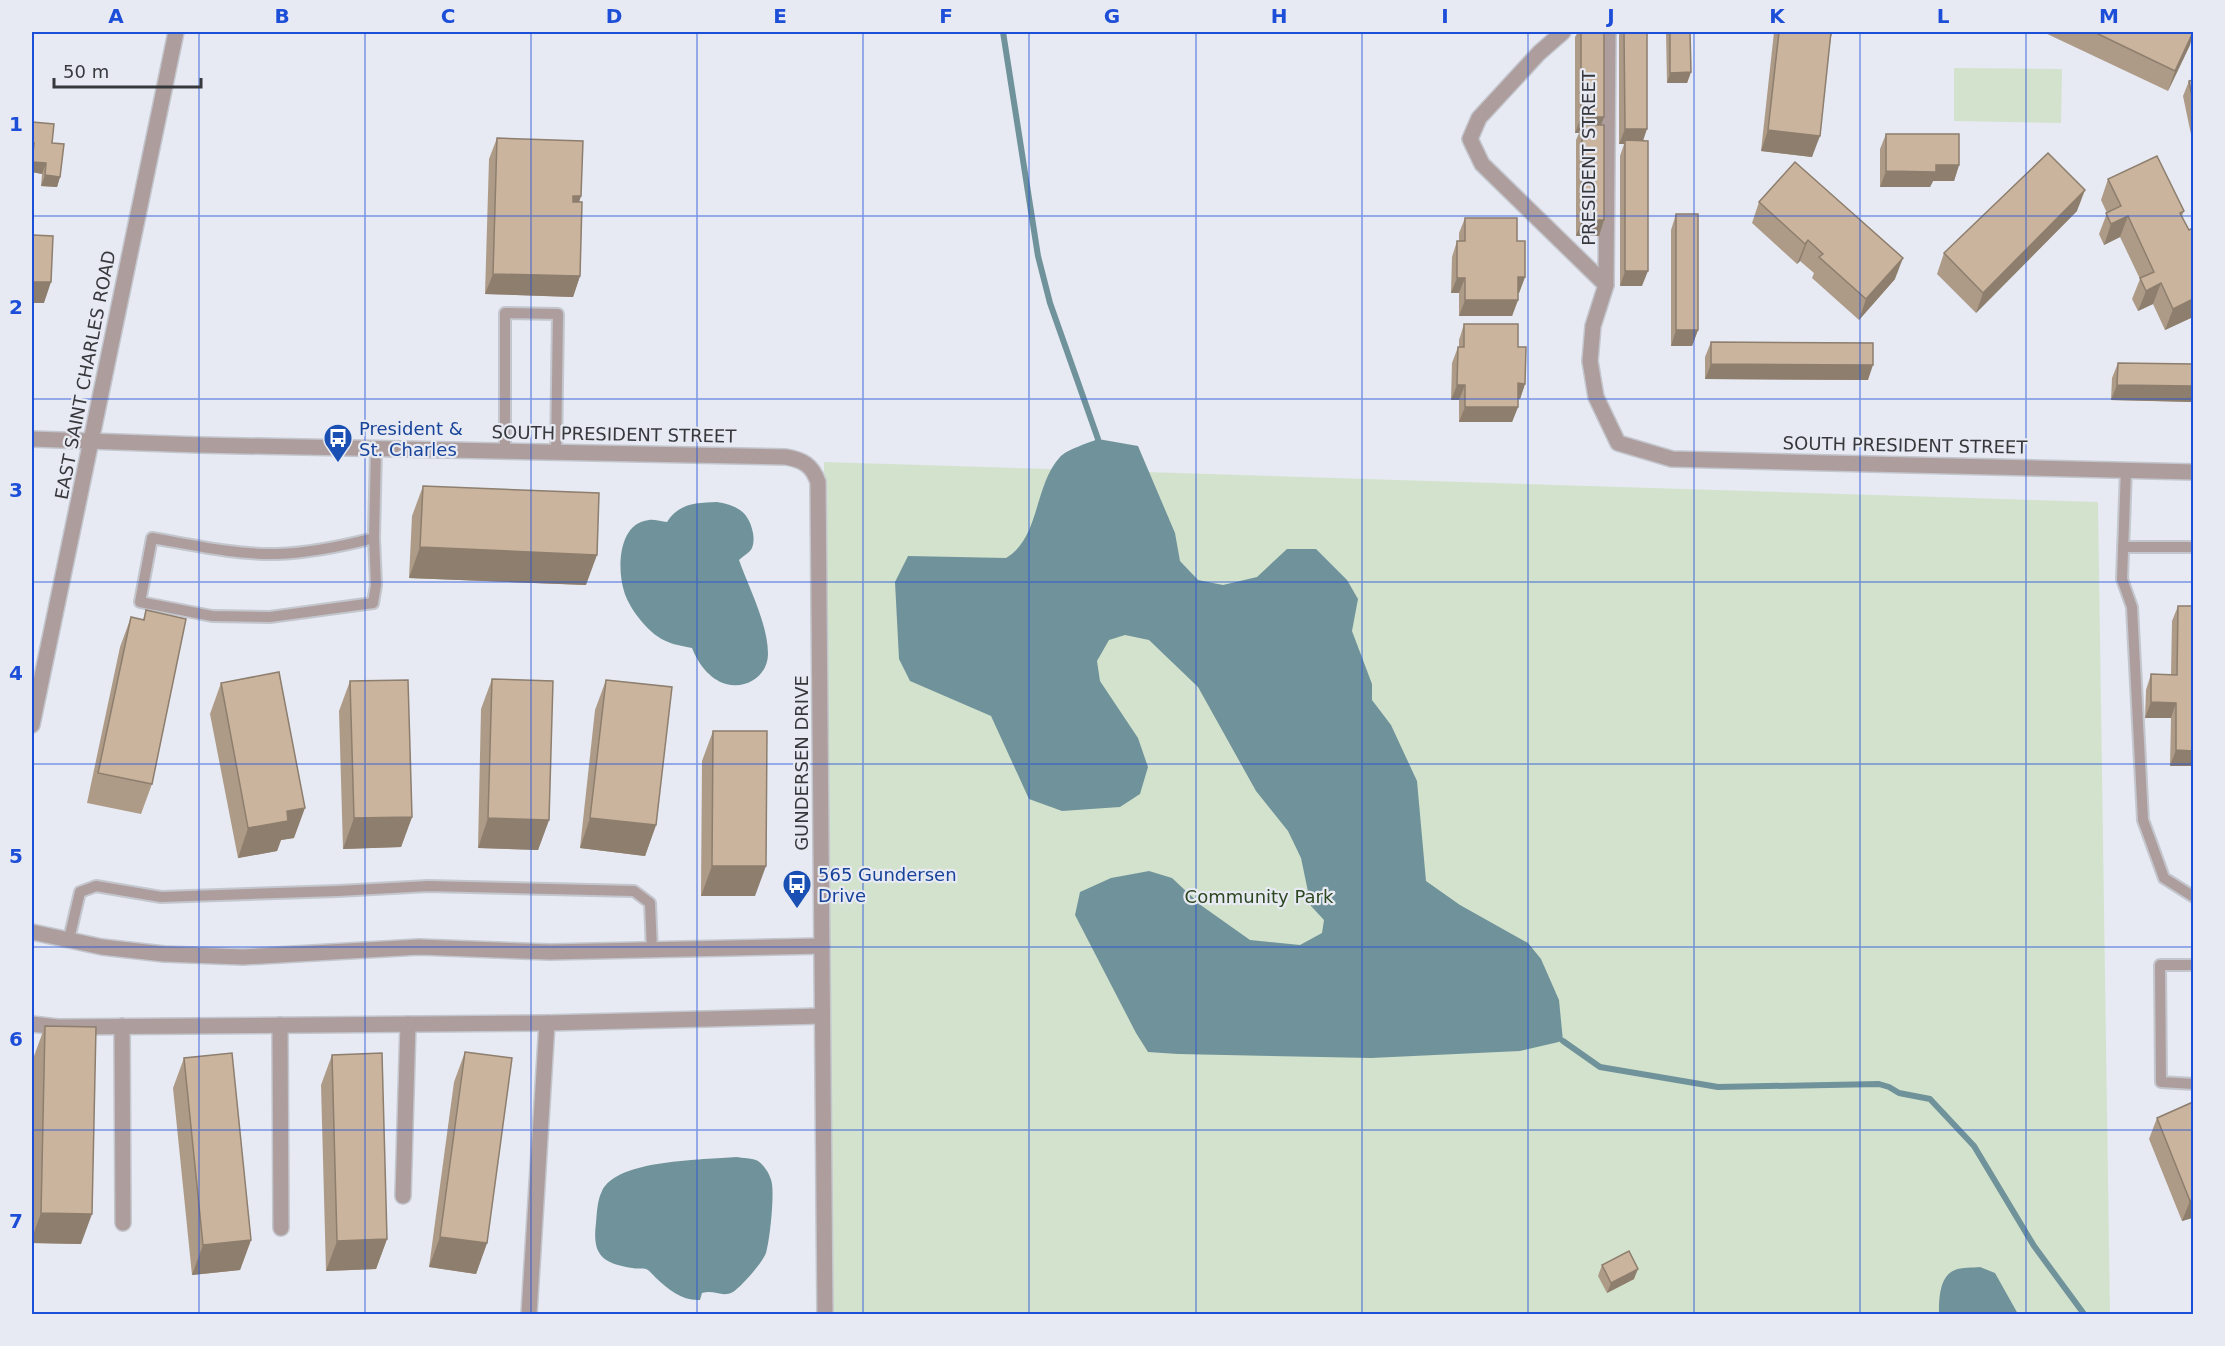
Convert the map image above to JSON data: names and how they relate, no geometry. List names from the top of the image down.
{
  "streets": {
    "street": [
      "PRESIDENT STREET",
      "EAST SAINT CHARLES ROAD",
      "SOUTH PRESIDENT STREET",
      "GUNDERSEN DRIVE"
    ]
  },
  "crossings": [
    ["PRESIDENT STREET", "SOUTH PRESIDENT STREET"],
    ["EAST SAINT CHARLES ROAD", "SOUTH PRESIDENT STREET"],
    ["SOUTH PRESIDENT STREET", "GUNDERSEN DRIVE"]
  ],
  "parks": ["Community Park"],
  "places": {
    "bus stop": ["President & St. Charles", "565 Gundersen Drive"]
  },
  "scale_bar": "50 m",
  "grid": {
    "columns": [
      "A",
      "B",
      "C",
      "D",
      "E",
      "F",
      "G",
      "H",
      "I",
      "J",
      "K",
      "L",
      "M"
    ],
    "rows": [
      "1",
      "2",
      "3",
      "4",
      "5",
      "6",
      "7"
    ]
  }
}
